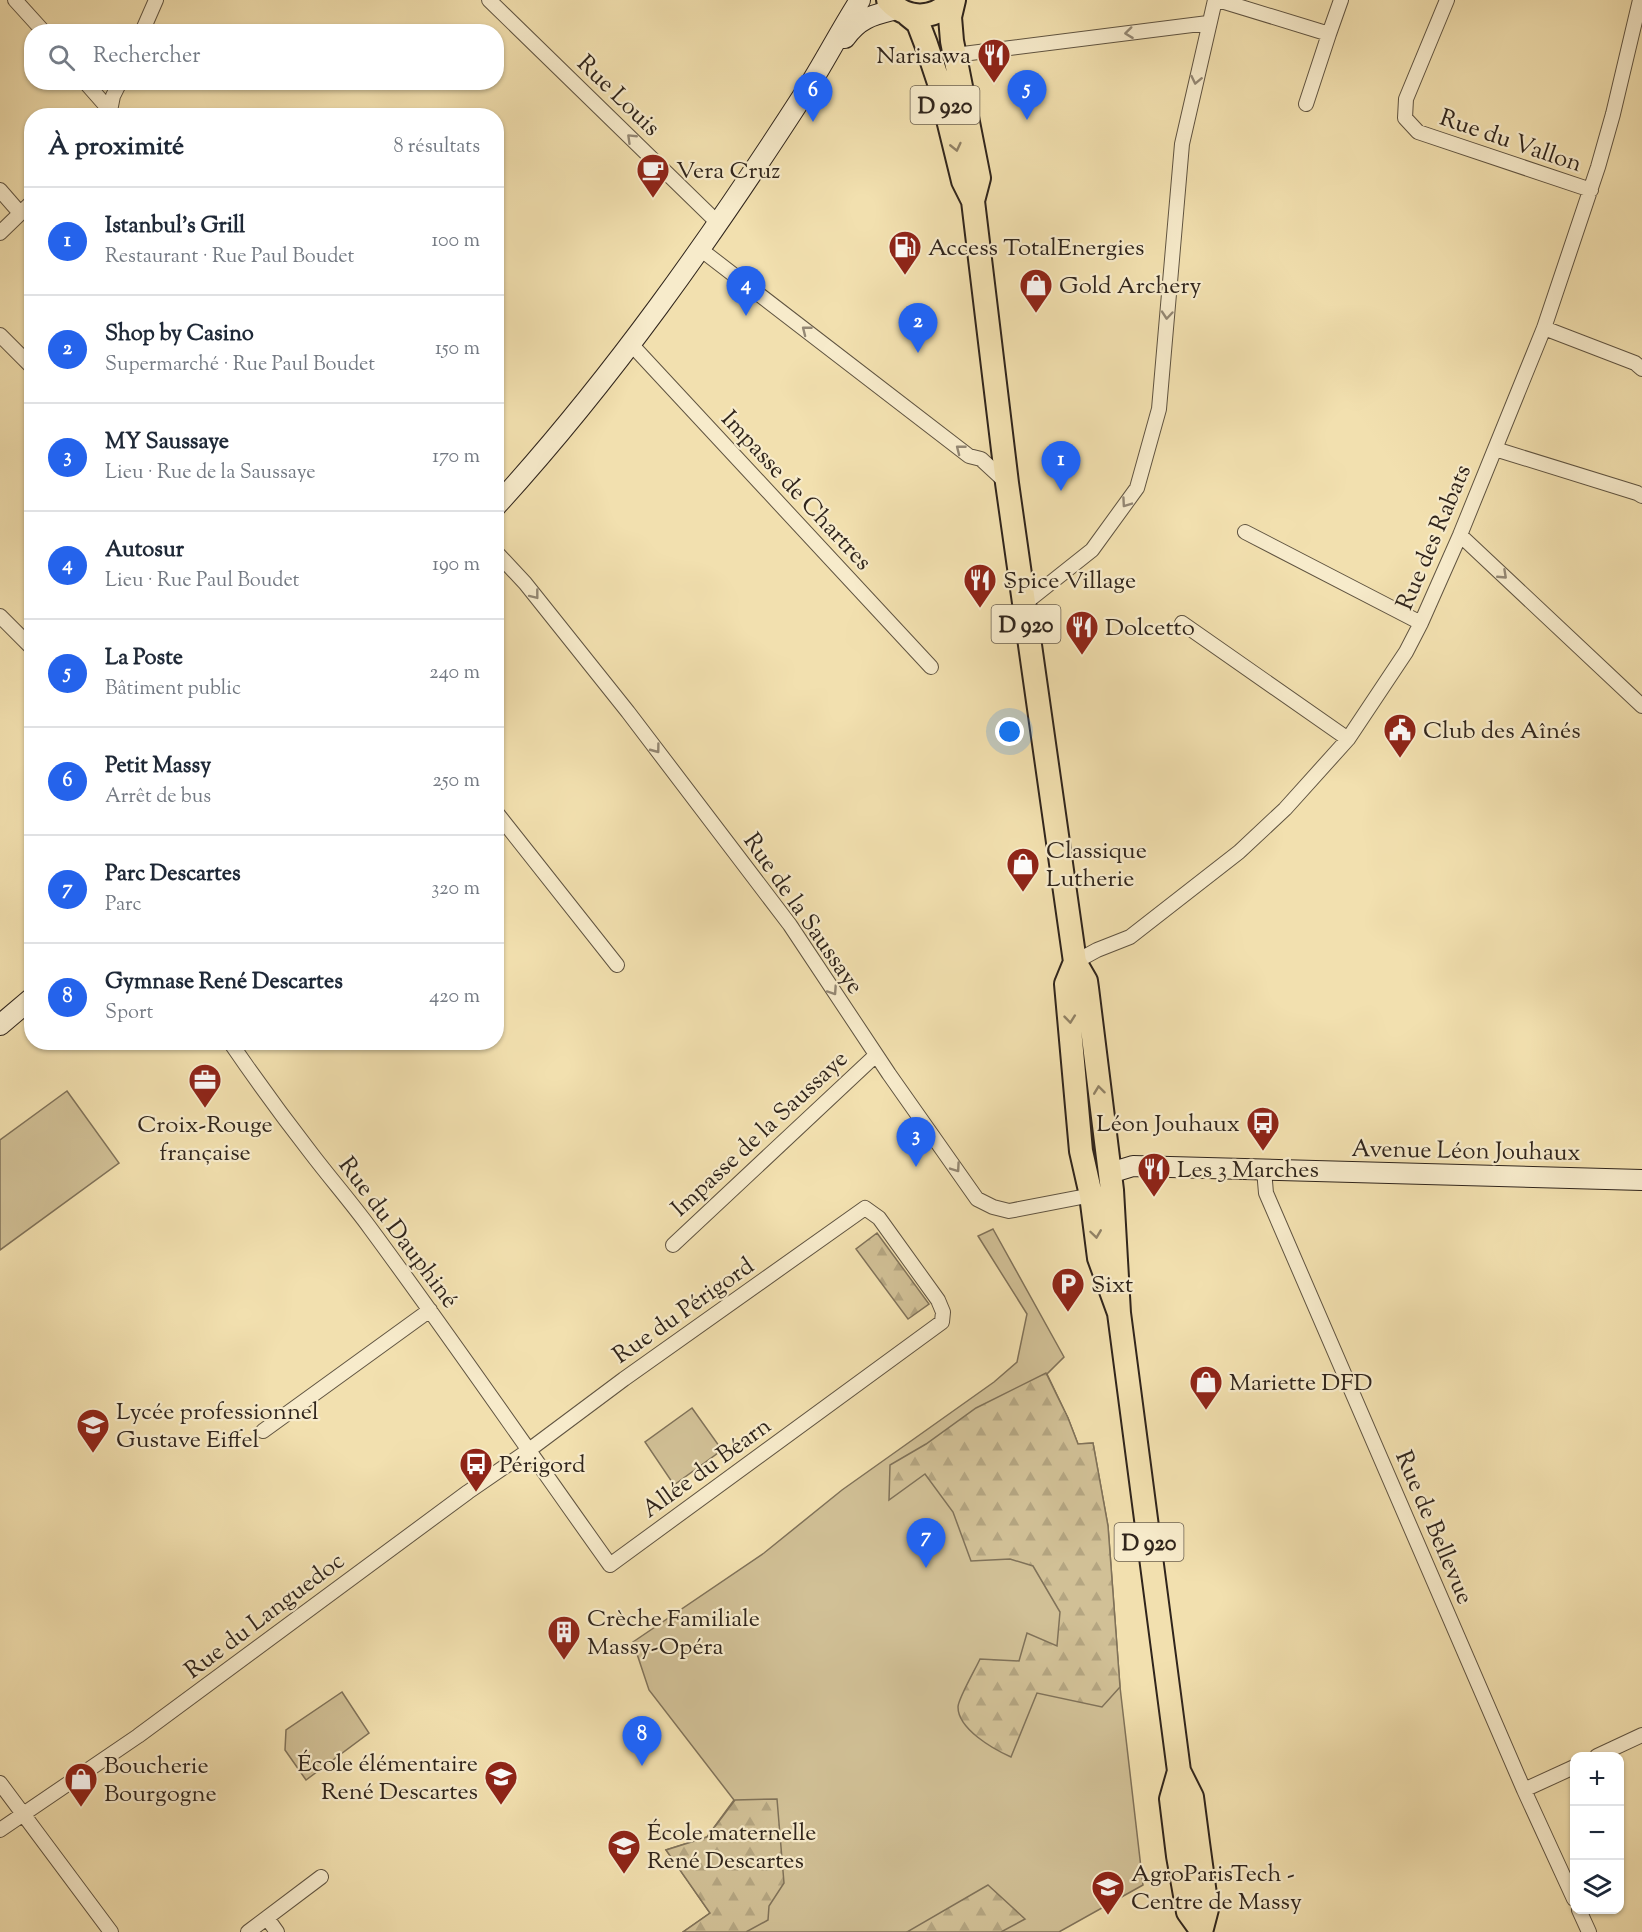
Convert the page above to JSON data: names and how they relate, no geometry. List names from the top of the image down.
{
  "streets": {
    "main road": ["D 920"],
    "street": [
      "Rue Louis",
      "Rue du Vallon",
      "Impasse de Chartres",
      "Rue des Rabats",
      "Rue de la Saussaye",
      "Impasse de la Saussaye",
      "Avenue Léon Jouhaux",
      "Rue du Dauphiné",
      "Rue du Périgord",
      "Allée du Béarn",
      "Rue de Bellevue",
      "Rue du Languedoc"
    ]
  },
  "crossings": [
    ["D 920", "Rue des Rabats"],
    ["D 920", "Rue de la Saussaye"],
    ["D 920", "Avenue Léon Jouhaux"],
    ["Rue du Vallon", "Rue des Rabats"],
    ["Rue de la Saussaye", "Impasse de la Saussaye"],
    ["Rue de la Saussaye", "Avenue Léon Jouhaux"],
    ["Avenue Léon Jouhaux", "Rue de Bellevue"],
    ["Rue du Dauphiné", "Rue du Périgord"],
    ["Rue du Dauphiné", "Allée du Béarn"],
    ["Rue du Dauphiné", "Rue du Languedoc"],
    ["Rue du Périgord", "Allée du Béarn"],
    ["Rue du Périgord", "Rue du Languedoc"],
    ["Allée du Béarn", "Rue du Languedoc"]
  ],
  "one_way": ["Rue Louis", "Rue de la Saussaye"],
  "places": {
    "restaurant": [
      "Narisawa",
      "Spice Village",
      "Dolcetto",
      "Les 3 Marches"
    ],
    "cafe": ["Vera Cruz"],
    "fuel station": ["Access TotalEnergies"],
    "shop": [
      "Gold Archery",
      "Classique Lutherie",
      "Mariette DFD",
      "Boucherie Bourgogne"
    ],
    "public building": ["Club des Aînés"],
    "office": ["Croix-Rouge française"],
    "bus stop": ["Léon Jouhaux", "Périgord"],
    "parking": ["Sixt"],
    "school or university": [
      "Lycée professionnel Gustave Eiffel",
      "École élémentaire René Descartes",
      "École maternelle René Descartes",
      "AgroParisTech - Centre de Massy"
    ],
    "building": ["Crèche Familiale Massy-Opéra"]
  },
  "page": {
    "search": "Rechercher",
    "pins": [
      "5",
      "6",
      "4",
      "2",
      "1",
      "3",
      "7",
      "8"
    ],
    "heading": ["À proximité", "8 résultats"],
    "list": [
      {
        "mark": "1",
        "name": "Istanbul's Grill",
        "note": "Restaurant · Rue Paul Boudet",
        "value": "100 m"
      },
      {
        "mark": "2",
        "name": "Shop by Casino",
        "note": "Supermarché · Rue Paul Boudet",
        "value": "150 m"
      },
      {
        "mark": "3",
        "name": "MY Saussaye",
        "note": "Lieu · Rue de la Saussaye",
        "value": "170 m"
      },
      {
        "mark": "4",
        "name": "Autosur",
        "note": "Lieu · Rue Paul Boudet",
        "value": "190 m"
      },
      {
        "mark": "5",
        "name": "La Poste",
        "note": "Bâtiment public",
        "value": "240 m"
      },
      {
        "mark": "6",
        "name": "Petit Massy",
        "note": "Arrêt de bus",
        "value": "250 m"
      },
      {
        "mark": "7",
        "name": "Parc Descartes",
        "note": "Parc",
        "value": "320 m"
      },
      {
        "mark": "8",
        "name": "Gymnase René Descartes",
        "note": "Sport",
        "value": "420 m"
      }
    ],
    "map_buttons": ["+", "−"]
  }
}
